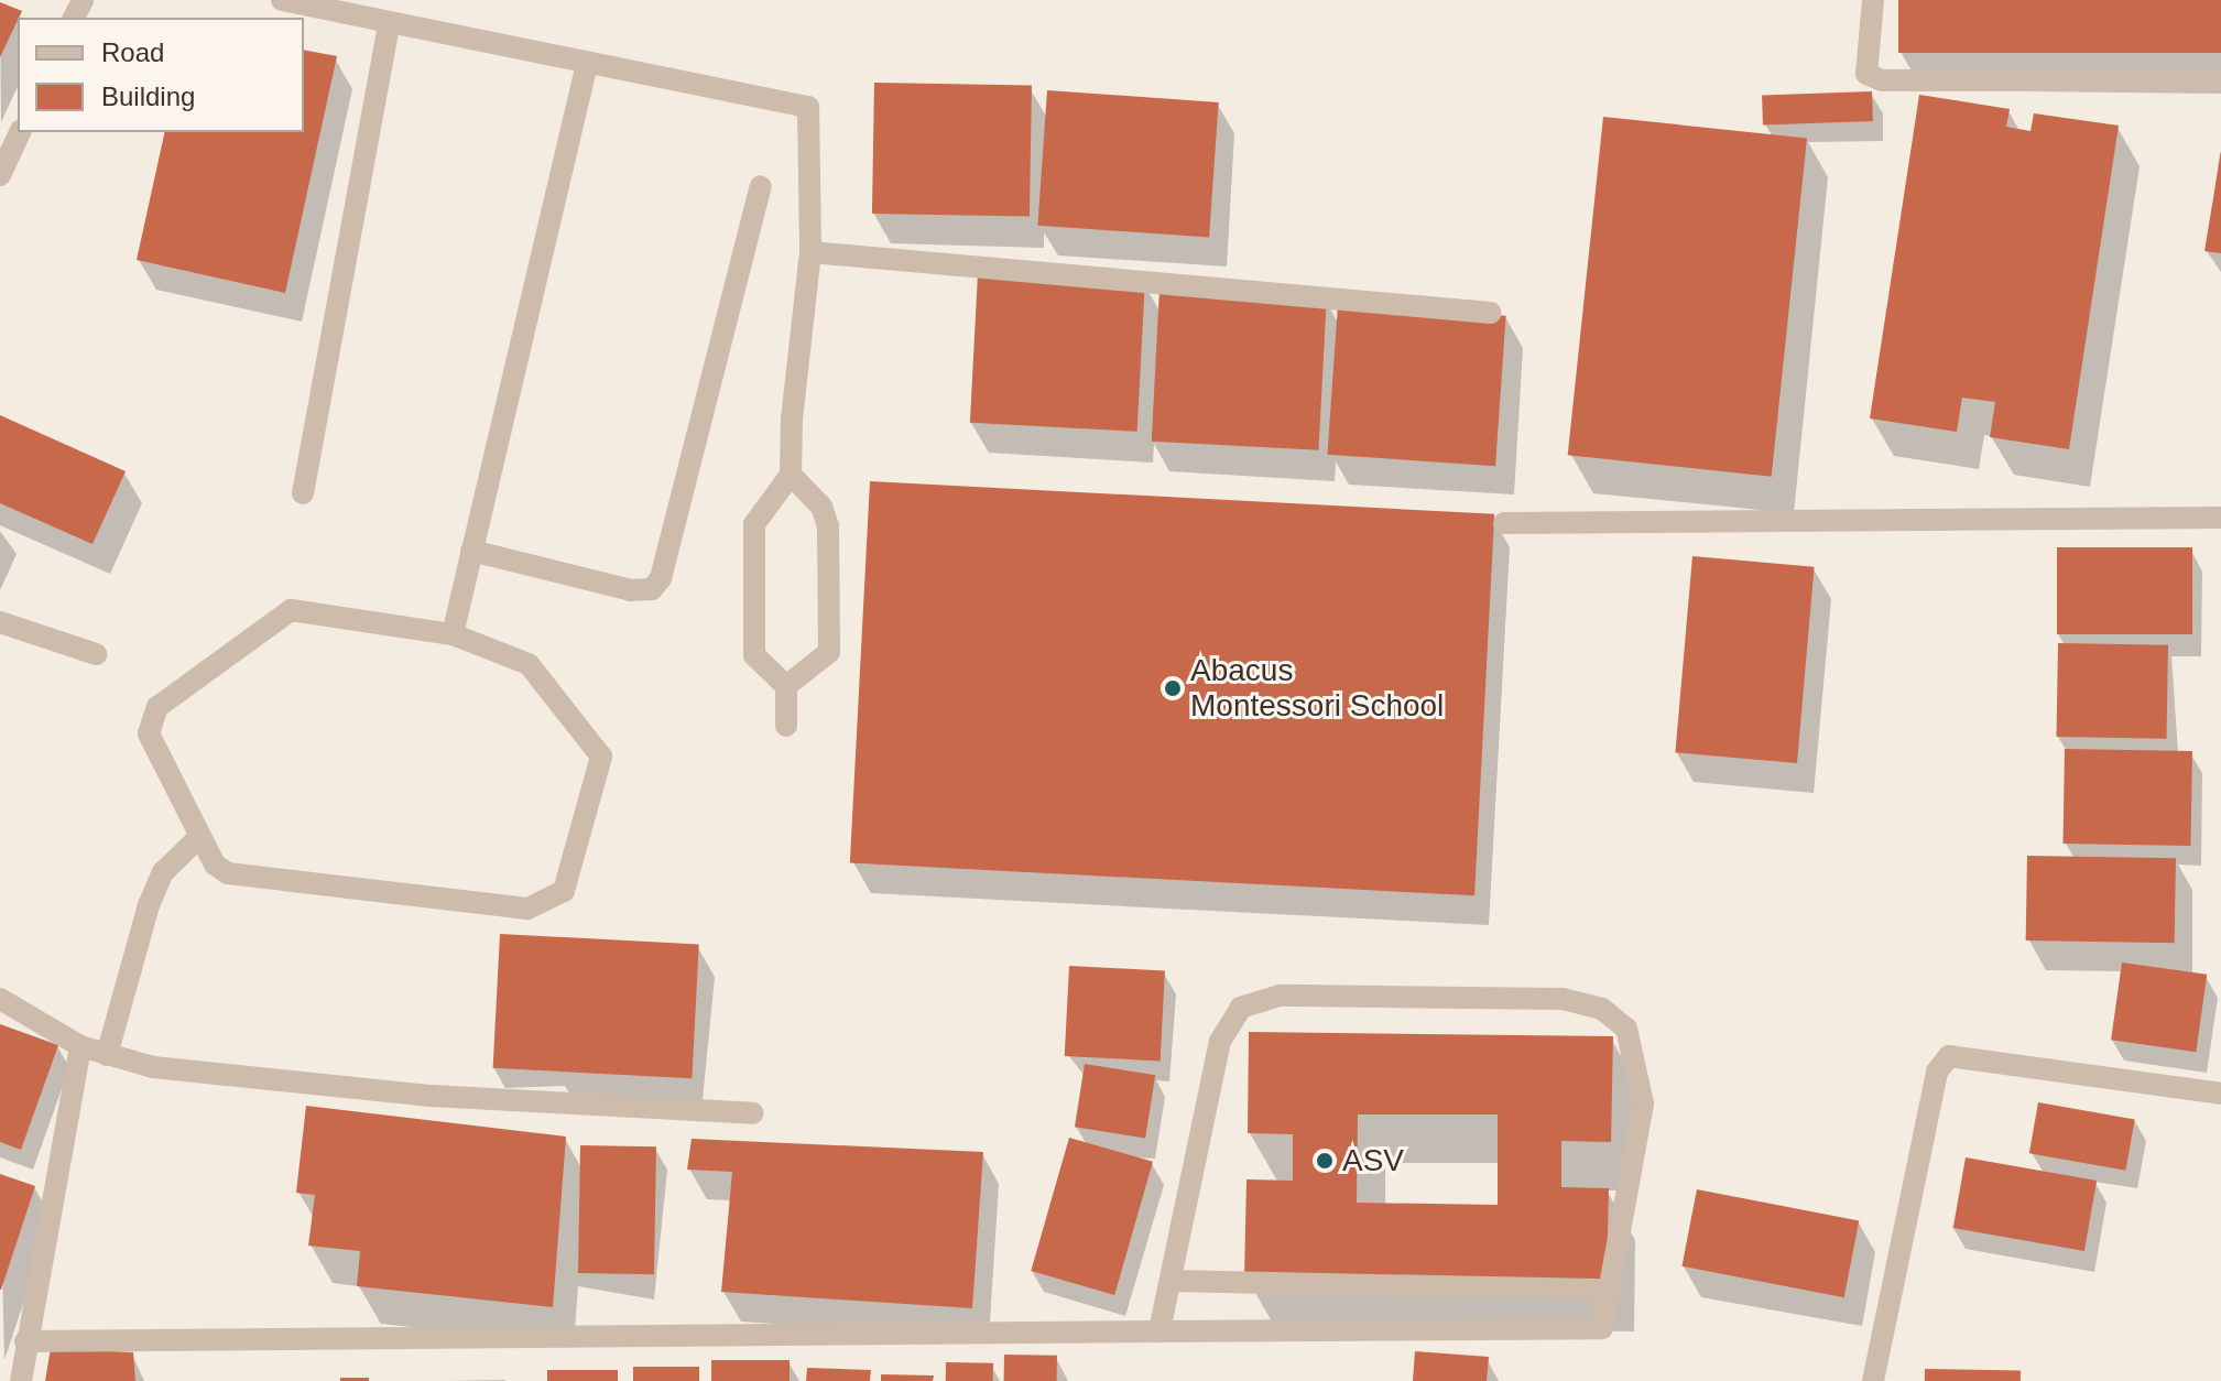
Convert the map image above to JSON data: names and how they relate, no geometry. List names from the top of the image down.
{
  "places": ["Abacus Montessori School", "ASV"],
  "legend": ["Road", "Building"]
}
